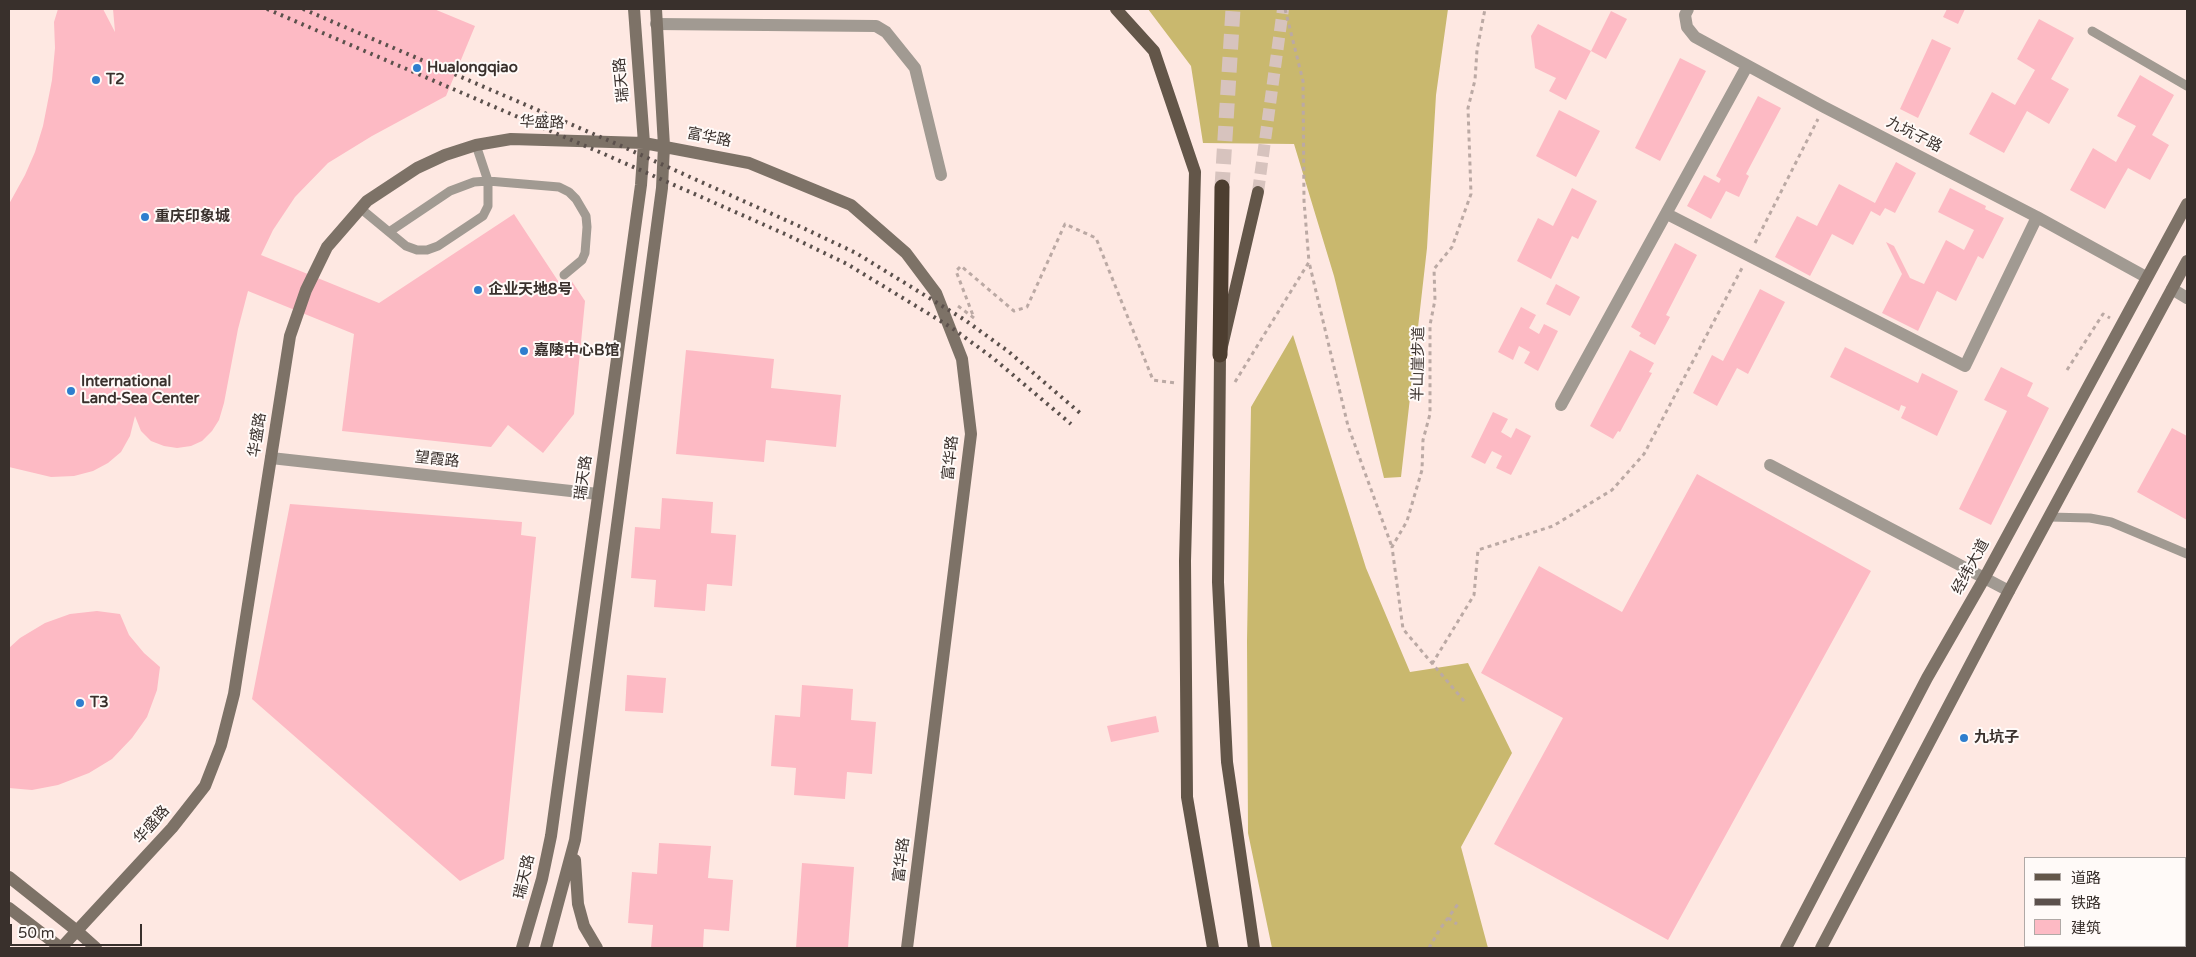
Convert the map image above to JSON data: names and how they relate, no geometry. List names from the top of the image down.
{
  "streets": {
    "main road": [
      "瑞天路",
      "华盛路",
      "富华路",
      "经纬大道"
    ],
    "street": ["九坑子路", "望霞路"],
    "path": ["半山崖步道"]
  },
  "crossings": [
    ["瑞天路", "华盛路"],
    ["瑞天路", "望霞路"],
    ["华盛路", "富华路"],
    ["华盛路", "望霞路"],
    ["九坑子路", "经纬大道"]
  ],
  "places": [
    "Hualongqiao",
    "T2",
    "重庆印象城",
    "企业天地8号",
    "嘉陵中心B馆",
    "International Land-Sea Center",
    "T3",
    "九坑子"
  ],
  "legend": ["道路", "铁路", "建筑"],
  "scale_bar": "50 m"
}
